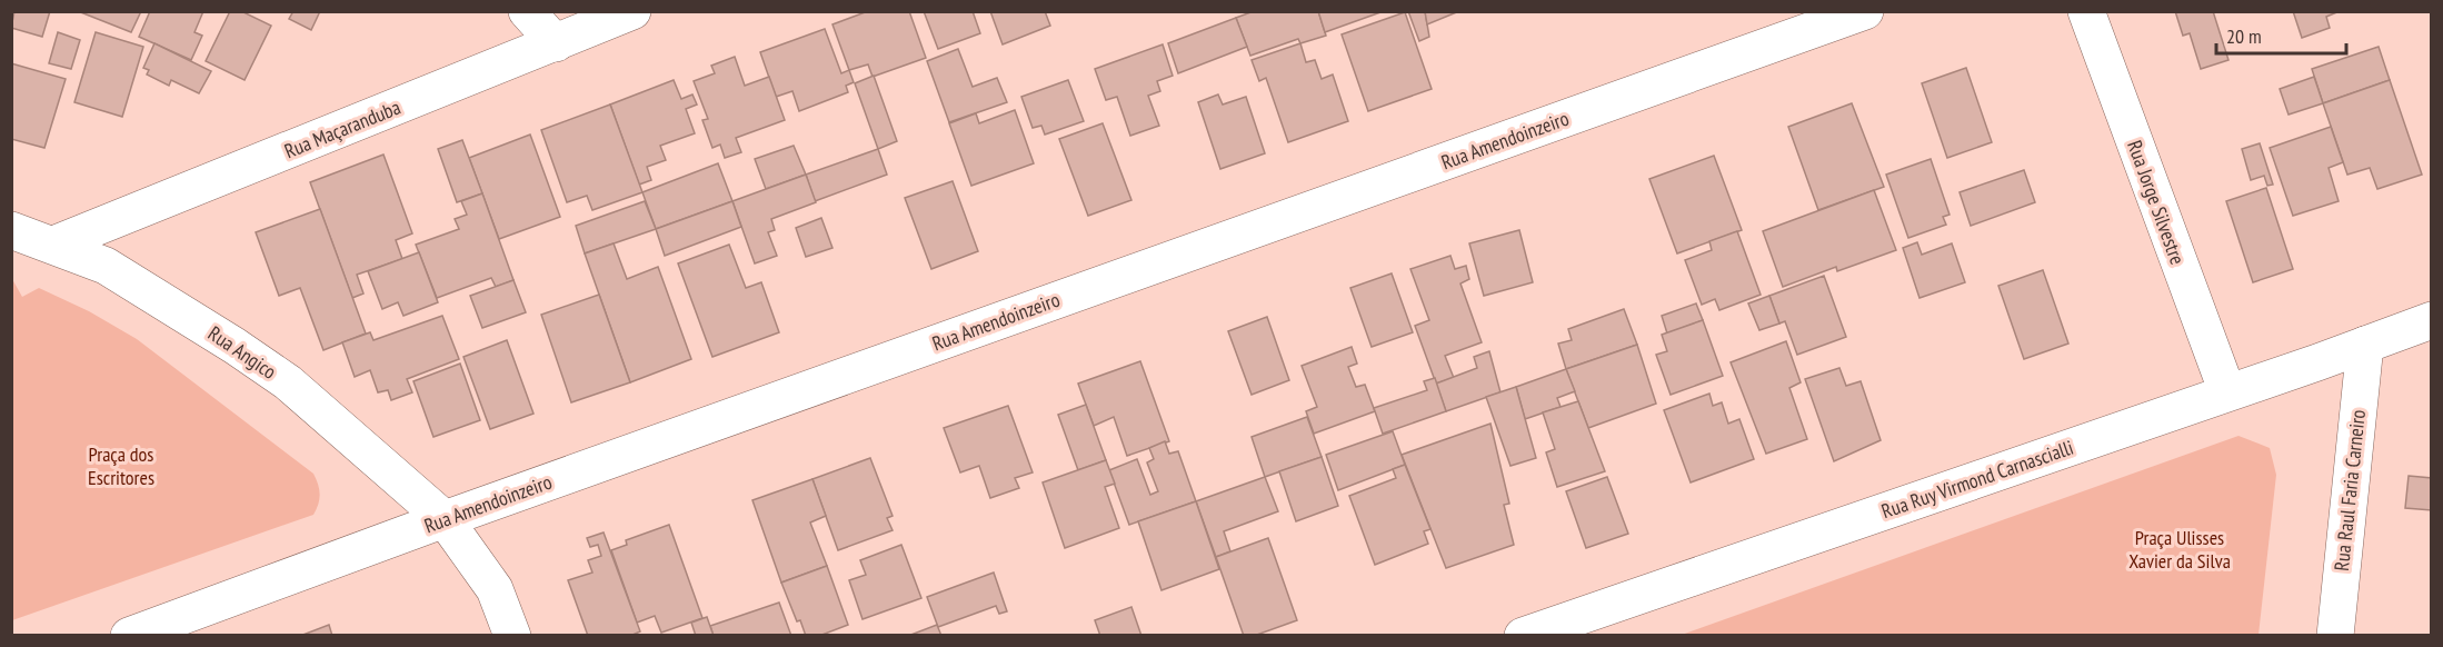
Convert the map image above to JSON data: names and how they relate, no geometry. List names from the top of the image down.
{
  "streets": {
    "street": [
      "Rua Maçaranduba",
      "Rua Amendoinzeiro",
      "Rua Jorge Silvestre",
      "Rua Angico",
      "Rua Ruy Virmond Carnascialli",
      "Rua Raul Faria Carneiro"
    ]
  },
  "crossings": [
    ["Rua Maçaranduba", "Rua Angico"],
    ["Rua Amendoinzeiro", "Rua Angico"],
    ["Rua Jorge Silvestre", "Rua Ruy Virmond Carnascialli"],
    ["Rua Ruy Virmond Carnascialli", "Rua Raul Faria Carneiro"]
  ],
  "parks": ["Praça dos Escritores", "Praça Ulisses Xavier da Silva"],
  "scale_bar": "20 m"
}
